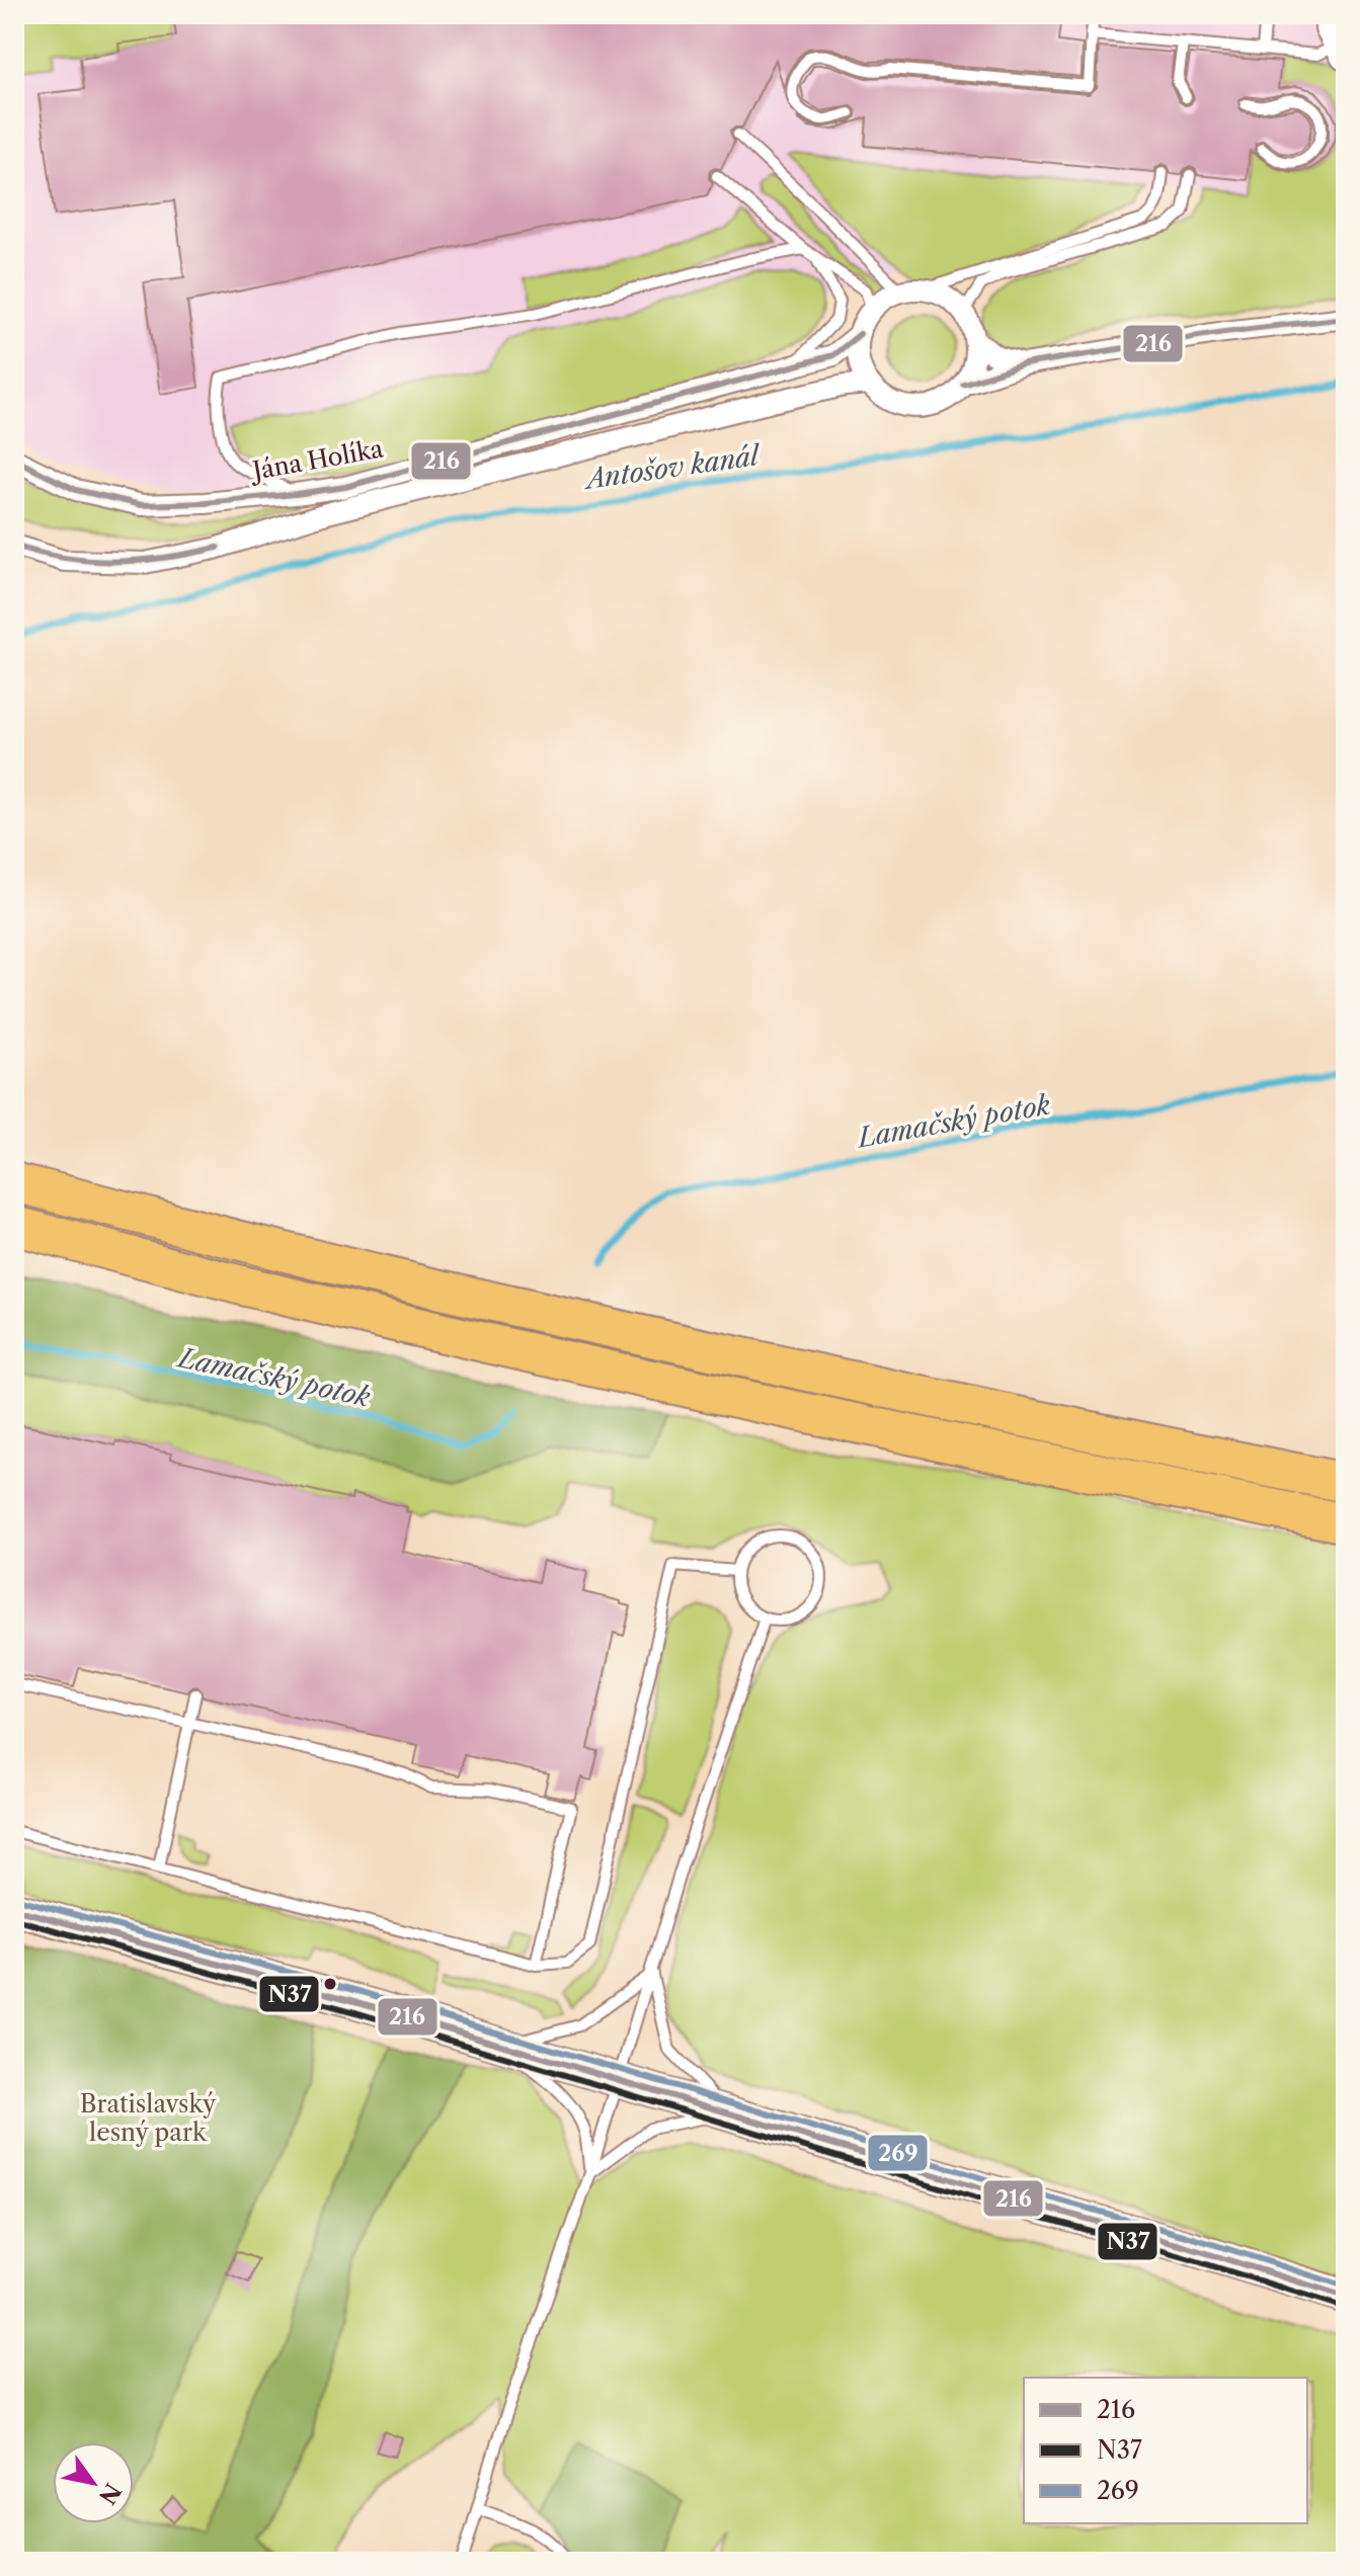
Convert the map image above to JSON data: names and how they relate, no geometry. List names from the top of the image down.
{
  "streets": {
    "street": ["Jána Holíka"]
  },
  "water": ["Antošov kanál", "Lamačský potok"],
  "parks": ["Bratislavský lesný park"],
  "lines": ["transit line 216", "transit line 269", "transit line N37"],
  "legend": ["216", "N37", "269"],
  "north": "bottom right"
}
